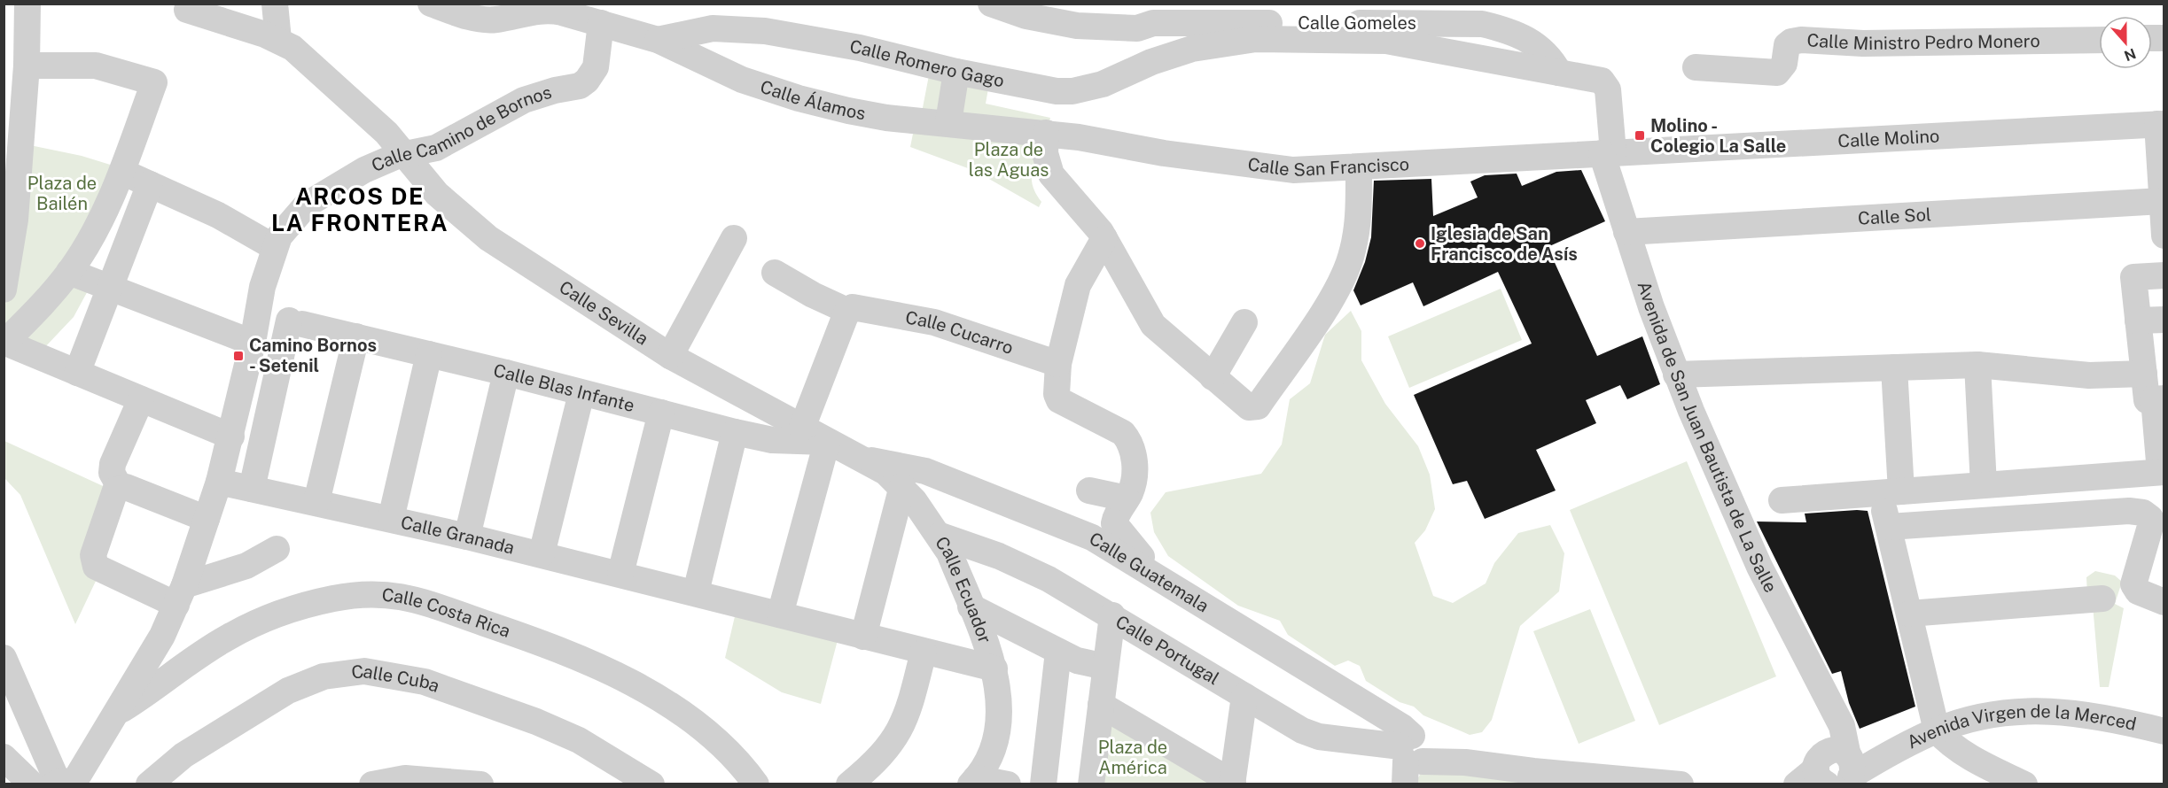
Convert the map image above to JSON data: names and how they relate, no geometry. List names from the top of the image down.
{
  "streets": {
    "street": [
      "Calle Gomeles",
      "Calle Ministro Pedro Monero",
      "Calle Romero Gago",
      "Calle Álamos",
      "Calle Camino de Bornos",
      "Calle Molino",
      "Calle San Francisco",
      "Calle Sol",
      "Calle Sevilla",
      "Calle Cucarro",
      "Calle Blas Infante",
      "Avenida de San Juan Bautista de La Salle",
      "Calle Granada",
      "Calle Guatemala",
      "Calle Ecuador",
      "Calle Costa Rica",
      "Calle Portugal",
      "Calle Cuba",
      "Avenida Virgen de la Merced"
    ]
  },
  "crossings": [
    ["Calle Gomeles", "Calle Romero Gago"],
    ["Calle Gomeles", "Calle Molino"],
    ["Calle Gomeles", "Calle San Francisco"],
    ["Calle Gomeles", "Avenida de San Juan Bautista de La Salle"],
    ["Calle Romero Gago", "Calle Álamos"],
    ["Calle Álamos", "Calle Camino de Bornos"],
    ["Calle Camino de Bornos", "Calle Sevilla"],
    ["Calle Camino de Bornos", "Calle Granada"],
    ["Calle Camino de Bornos", "Calle Costa Rica"],
    ["Calle Molino", "Calle San Francisco"],
    ["Calle Molino", "Avenida de San Juan Bautista de La Salle"],
    ["Calle San Francisco", "Avenida de San Juan Bautista de La Salle"],
    ["Calle Sol", "Avenida de San Juan Bautista de La Salle"],
    ["Calle Sevilla", "Calle Blas Infante"],
    ["Calle Sevilla", "Calle Ecuador"],
    ["Calle Blas Infante", "Calle Granada"],
    ["Calle Blas Infante", "Calle Ecuador"],
    ["Avenida de San Juan Bautista de La Salle", "Avenida Virgen de la Merced"],
    ["Calle Granada", "Calle Ecuador"],
    ["Calle Guatemala", "Calle Ecuador"],
    ["Calle Guatemala", "Calle Portugal"],
    ["Calle Ecuador", "Calle Portugal"]
  ],
  "districts": ["ARCOS DE LA FRONTERA"],
  "parks": ["Plaza de las Aguas", "Plaza de Bailén", "Plaza de América"],
  "places": {
    "transit": ["Molino - Colegio La Salle", "Camino Bornos - Setenil"],
    "other": ["Iglesia de San Francisco de Asís"]
  },
  "north": "bottom"
}
